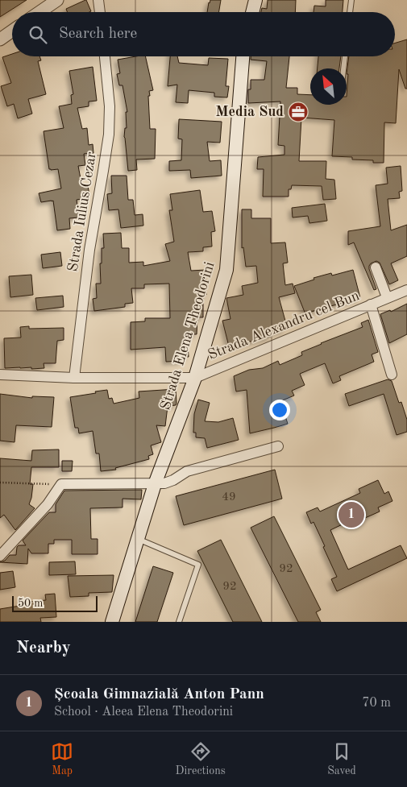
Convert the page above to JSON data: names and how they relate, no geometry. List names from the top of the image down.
{
  "streets": {
    "main road": ["Strada Elena Theodorini"],
    "street": ["Strada Iulius Cezar", "Strada Alexandru cel Bun"]
  },
  "crossings": [
    ["Strada Iulius Cezar", "Strada Alexandru cel Bun"],
    ["Strada Alexandru cel Bun", "Strada Elena Theodorini"]
  ],
  "places": {
    "office": ["Media Sud"]
  },
  "house_numbers": ["49", "92", "92"],
  "scale_bar": "50 m",
  "north": "top left",
  "page": {
    "search": "Search here",
    "pins": "1",
    "scale": "50 m",
    "heading": "Nearby",
    "list": [
      {
        "mark": "1",
        "name": "Școala Gimnazială Anton Pann",
        "note": "School · Aleea Elena Theodorini",
        "value": "70 m"
      }
    ],
    "nav": ["Map", "Directions", "Saved"]
  }
}
